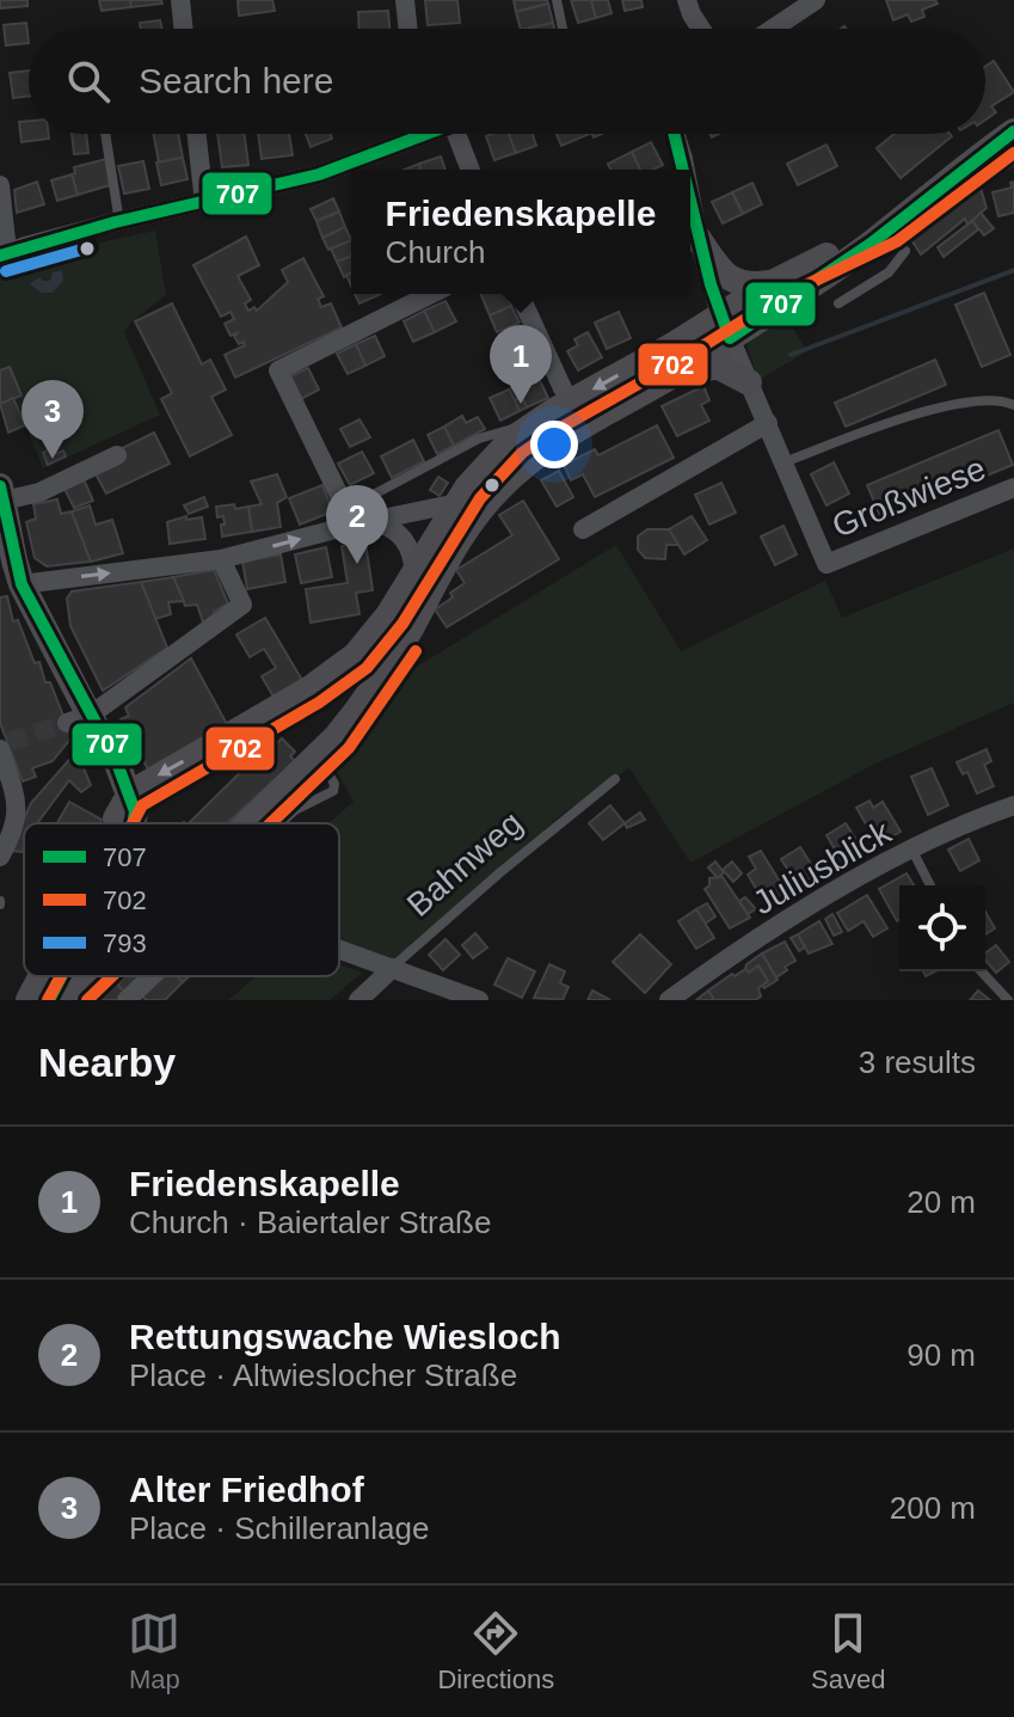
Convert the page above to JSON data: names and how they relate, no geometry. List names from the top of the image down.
{
  "streets": {
    "street": ["Großwiese", "Bahnweg", "Juliusblick"]
  },
  "lines": ["transit line 707", "transit line 702", "transit line 793"],
  "legend": ["707", "702", "793"],
  "page": {
    "search": "Search here",
    "popup": ["Friedenskapelle", "Church"],
    "pins": ["1", "3", "2"],
    "heading": ["Nearby", "3 results"],
    "list": [
      {
        "mark": "1",
        "name": "Friedenskapelle",
        "note": "Church · Baiertaler Straße",
        "value": "20 m"
      },
      {
        "mark": "2",
        "name": "Rettungswache Wiesloch",
        "note": "Place · Altwieslocher Straße",
        "value": "90 m"
      },
      {
        "mark": "3",
        "name": "Alter Friedhof",
        "note": "Place · Schilleranlage",
        "value": "200 m"
      }
    ],
    "nav": ["Map", "Directions", "Saved"]
  }
}
